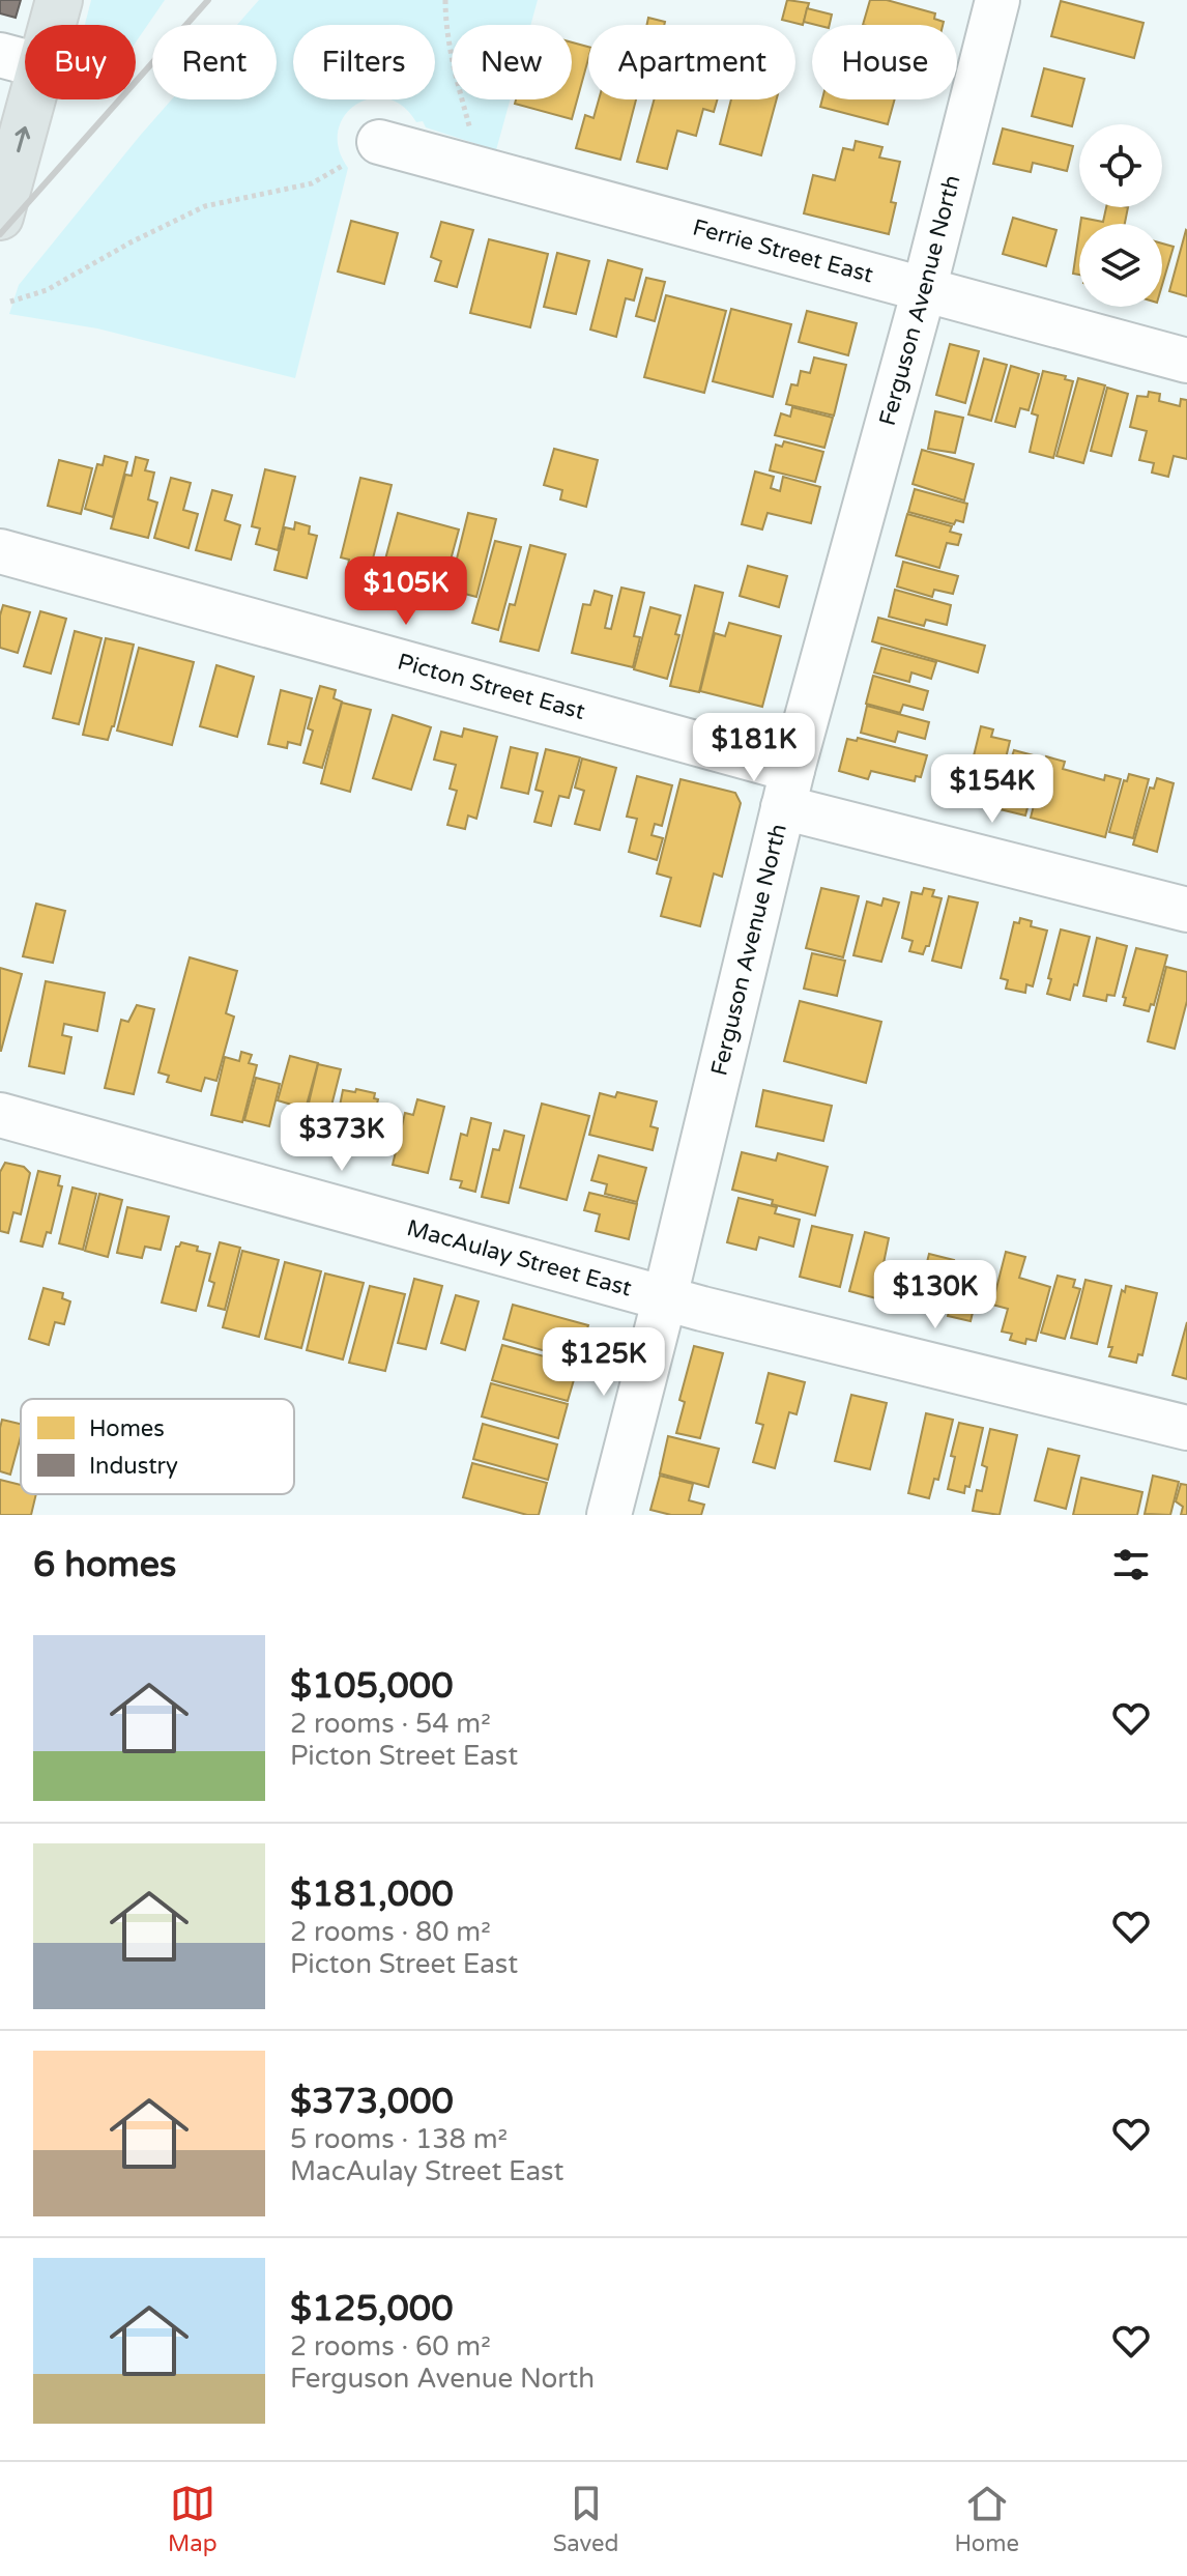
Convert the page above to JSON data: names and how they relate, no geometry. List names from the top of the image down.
{
  "streets": {
    "street": [
      "Ferrie Street East",
      "Ferguson Avenue North",
      "Picton Street East",
      "MacAulay Street East"
    ]
  },
  "crossings": [
    ["Ferrie Street East", "Ferguson Avenue North"],
    ["Ferguson Avenue North", "Picton Street East"],
    ["Ferguson Avenue North", "MacAulay Street East"]
  ],
  "legend": ["Homes", "Industry"],
  "page": {
    "chip": [
      "Buy",
      "Rent",
      "Filters",
      "New",
      "Apartment",
      "House"
    ],
    "price": [
      "$105K",
      "$181K",
      "$154K",
      "$373K",
      "$130K",
      "$125K"
    ],
    "heading": "6 homes",
    "list": [
      {
        "name": "$105,000",
        "note": "2 rooms · 54 m² · Picton Street East"
      },
      {
        "name": "$181,000",
        "note": "2 rooms · 80 m² · Picton Street East"
      },
      {
        "name": "$373,000",
        "note": "5 rooms · 138 m² · MacAulay Street East"
      },
      {
        "name": "$125,000",
        "note": "2 rooms · 60 m² · Ferguson Avenue North"
      }
    ],
    "tabs": ["Map", "Saved", "Home"]
  }
}
